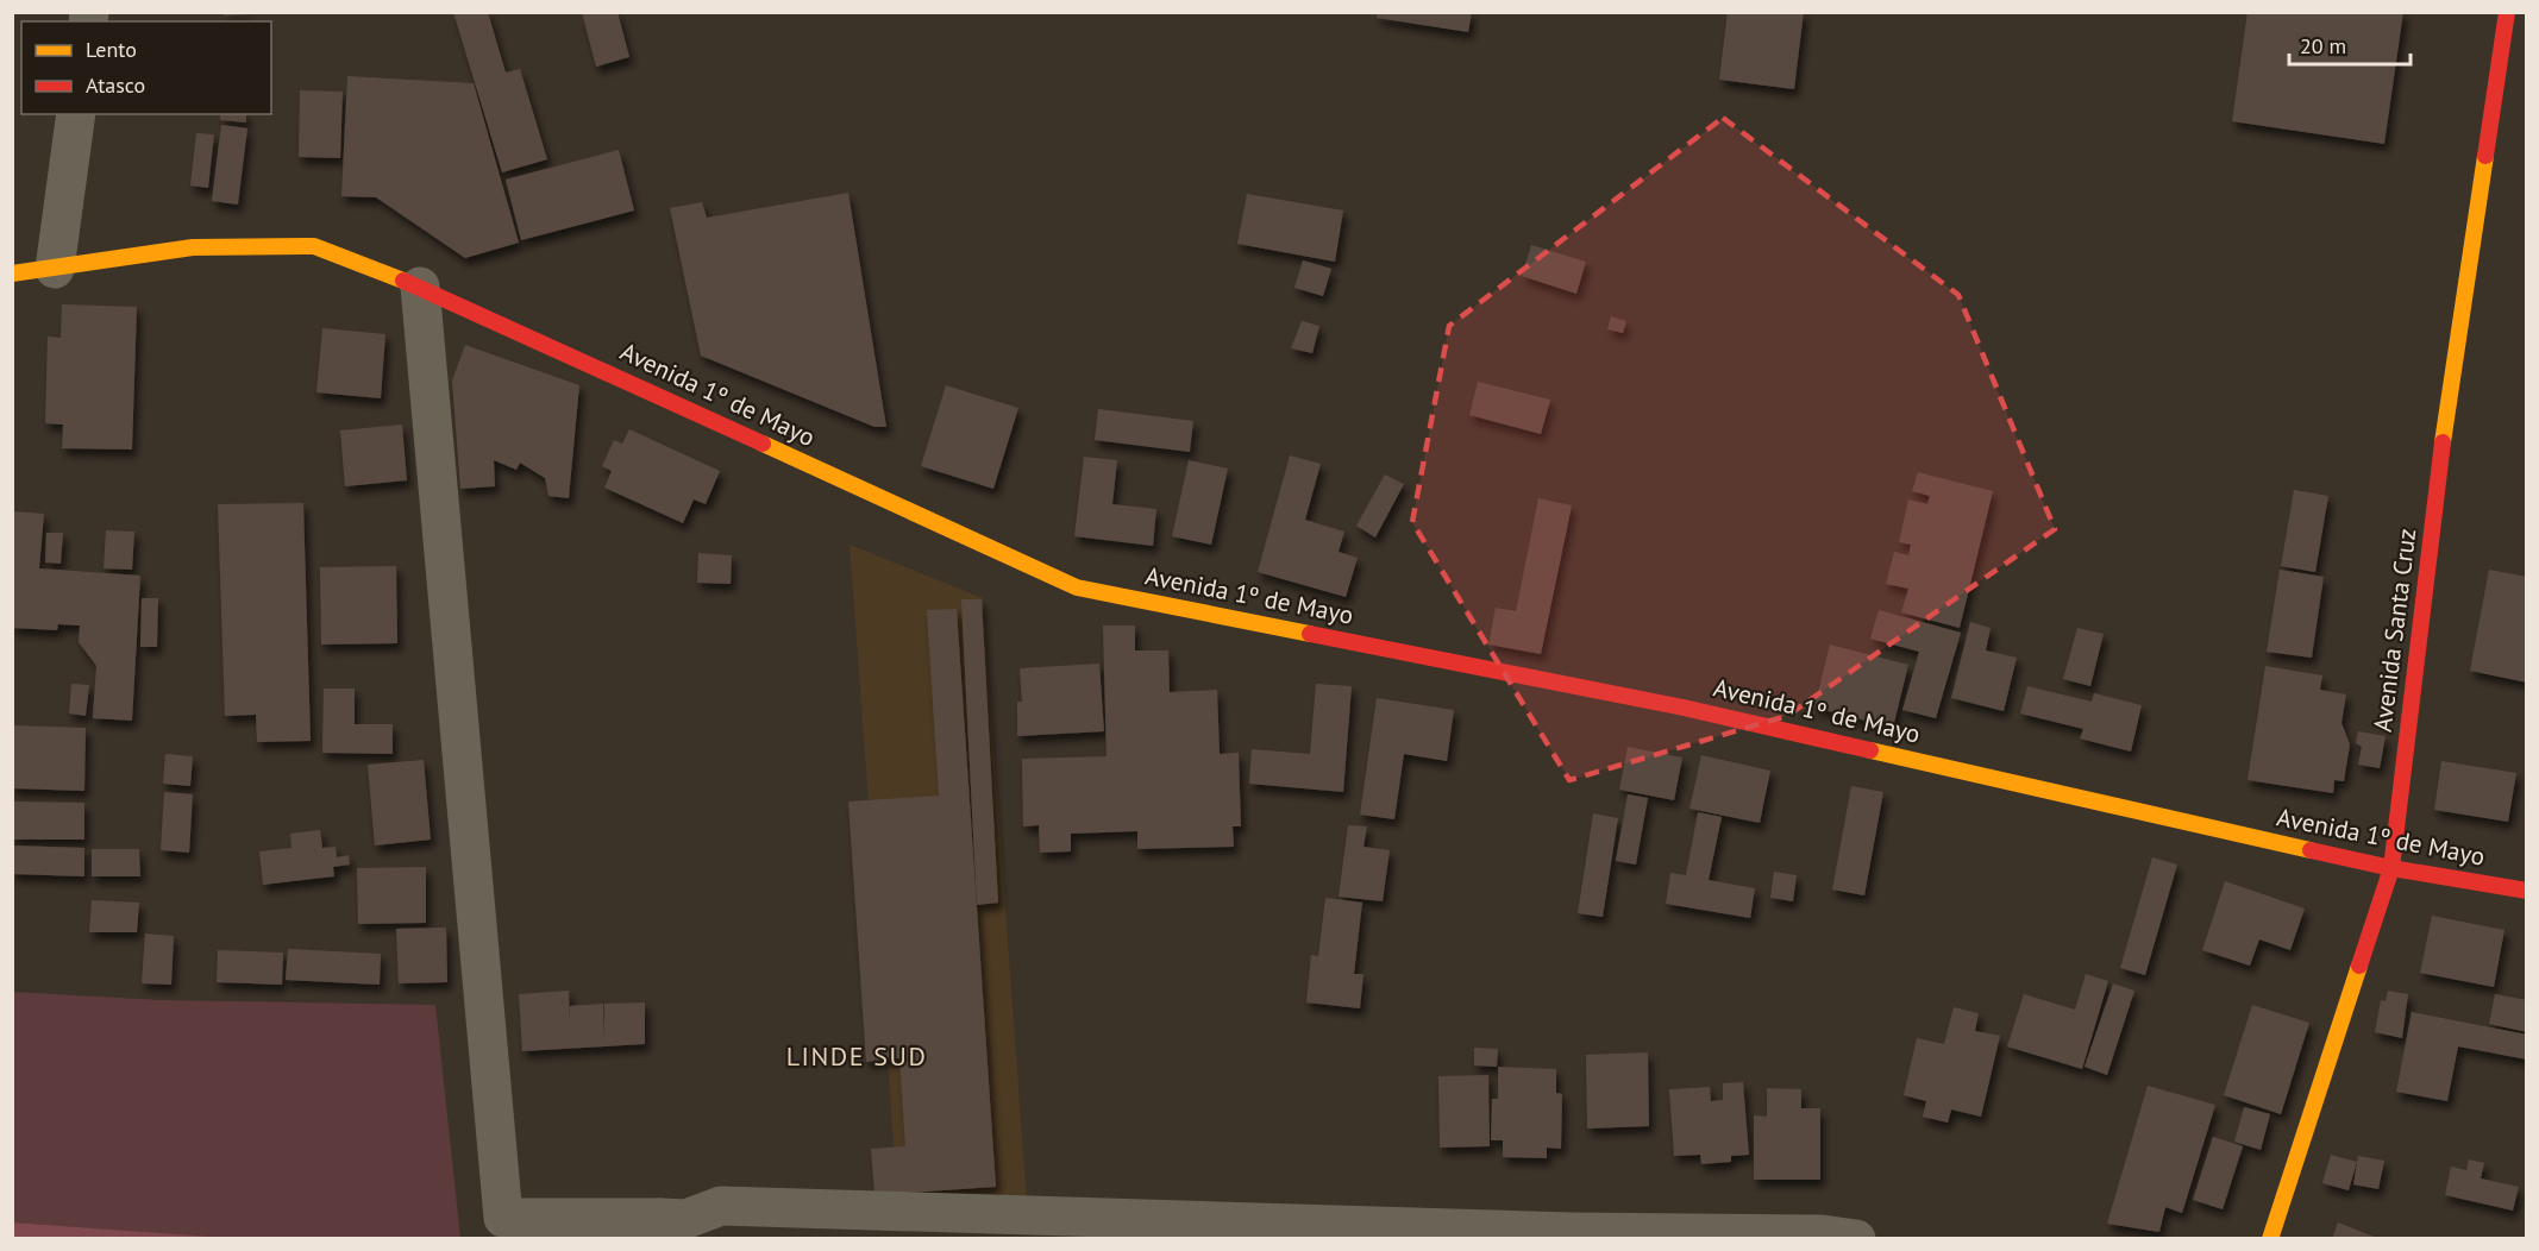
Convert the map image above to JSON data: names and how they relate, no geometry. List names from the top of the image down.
{
  "streets": {
    "main road": ["Avenida 1º de Mayo", "Avenida Santa Cruz"]
  },
  "crossings": [
    ["Avenida 1º de Mayo", "Avenida Santa Cruz"]
  ],
  "districts": ["LINDE SUD"],
  "legend": ["Lento", "Atasco"],
  "scale_bar": "20 m"
}
